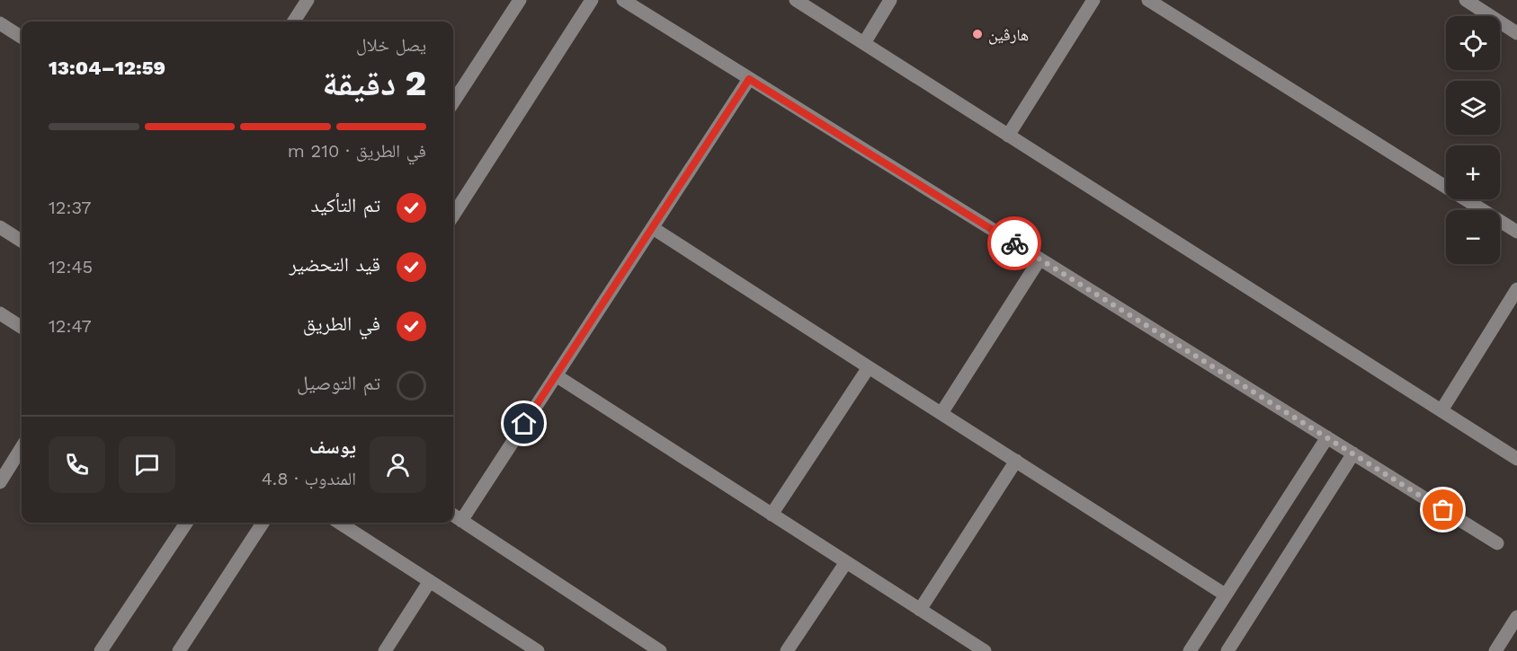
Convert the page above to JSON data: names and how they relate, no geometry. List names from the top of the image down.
{
  "places": ["هارڤين"],
  "page": {
    "map_buttons": ["+", "−"],
    "heading": ["2 دقيقة", "يصل خلال", "12:59–13:04"],
    "panel": ["يوسف", "المندوب · 4.8"],
    "bar": "في الطريق · 210 m",
    "list": [
      ["تم التأكيد", "12:37"],
      ["قيد التحضير", "12:45"],
      ["في الطريق", "12:47"],
      "تم التوصيل"
    ]
  }
}
